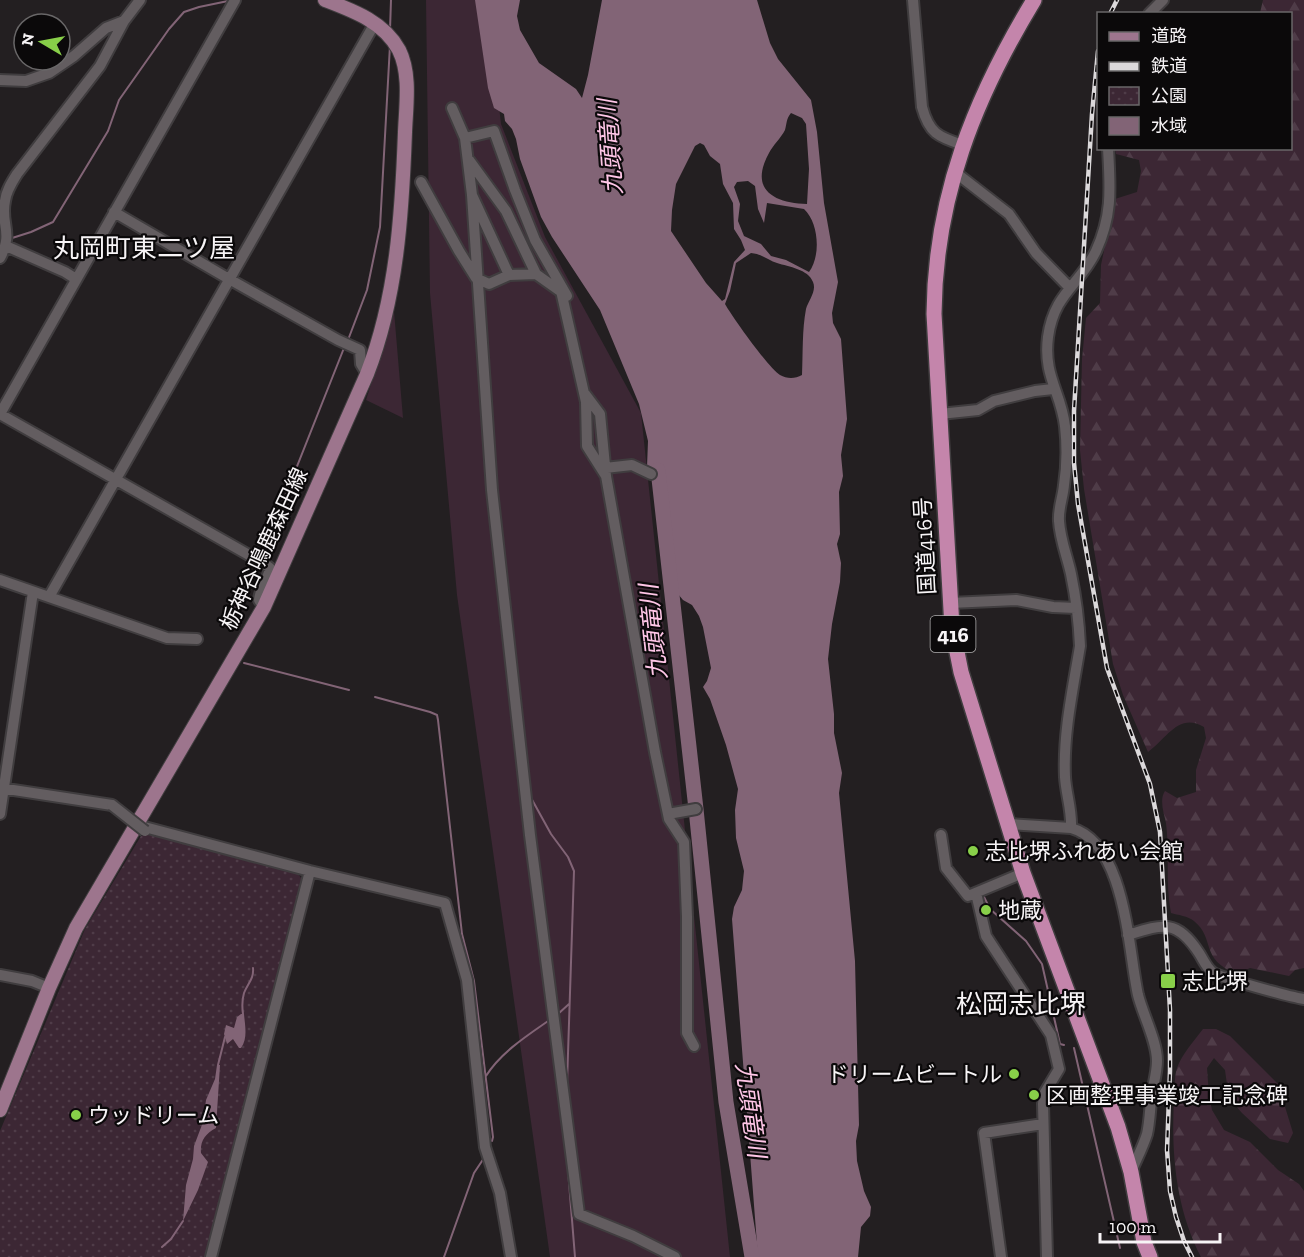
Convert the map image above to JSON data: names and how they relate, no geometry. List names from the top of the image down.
{
  "streets": {
    "highway": ["国道416号", "416"],
    "main road": ["栃神谷鳴鹿森田線"]
  },
  "districts": ["丸岡町東二ツ屋", "松岡志比堺"],
  "water": ["九頭竜川"],
  "places": {
    "other": [
      "志比堺ふれあい会館",
      "地蔵",
      "ドリームビートル",
      "区画整理事業竣工記念碑",
      "ウッドリーム"
    ],
    "transit": ["志比堺"]
  },
  "legend": [
    "道路",
    "鉄道",
    "公園",
    "水域"
  ],
  "scale_bar": "100 m",
  "north": "left"
}
